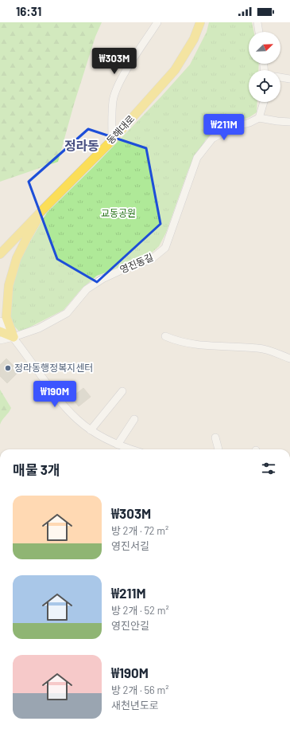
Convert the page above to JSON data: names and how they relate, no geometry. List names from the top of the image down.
{
  "streets": {
    "main road": ["동해대로"],
    "street": ["영진동길"]
  },
  "districts": ["정라동"],
  "parks": ["교동공원"],
  "places": ["정라동행정복지센터"],
  "north": "top right",
  "page": {
    "status": "16:31",
    "price": ["₩303M", "₩211M", "₩190M"],
    "heading": "매물 3개",
    "list": [
      {
        "name": "₩303M",
        "note": "방 2개 · 72 m² · 영진서길"
      },
      {
        "name": "₩211M",
        "note": "방 2개 · 52 m² · 영진안길"
      },
      {
        "name": "₩190M",
        "note": "방 2개 · 56 m² · 새천년도로"
      }
    ]
  }
}
